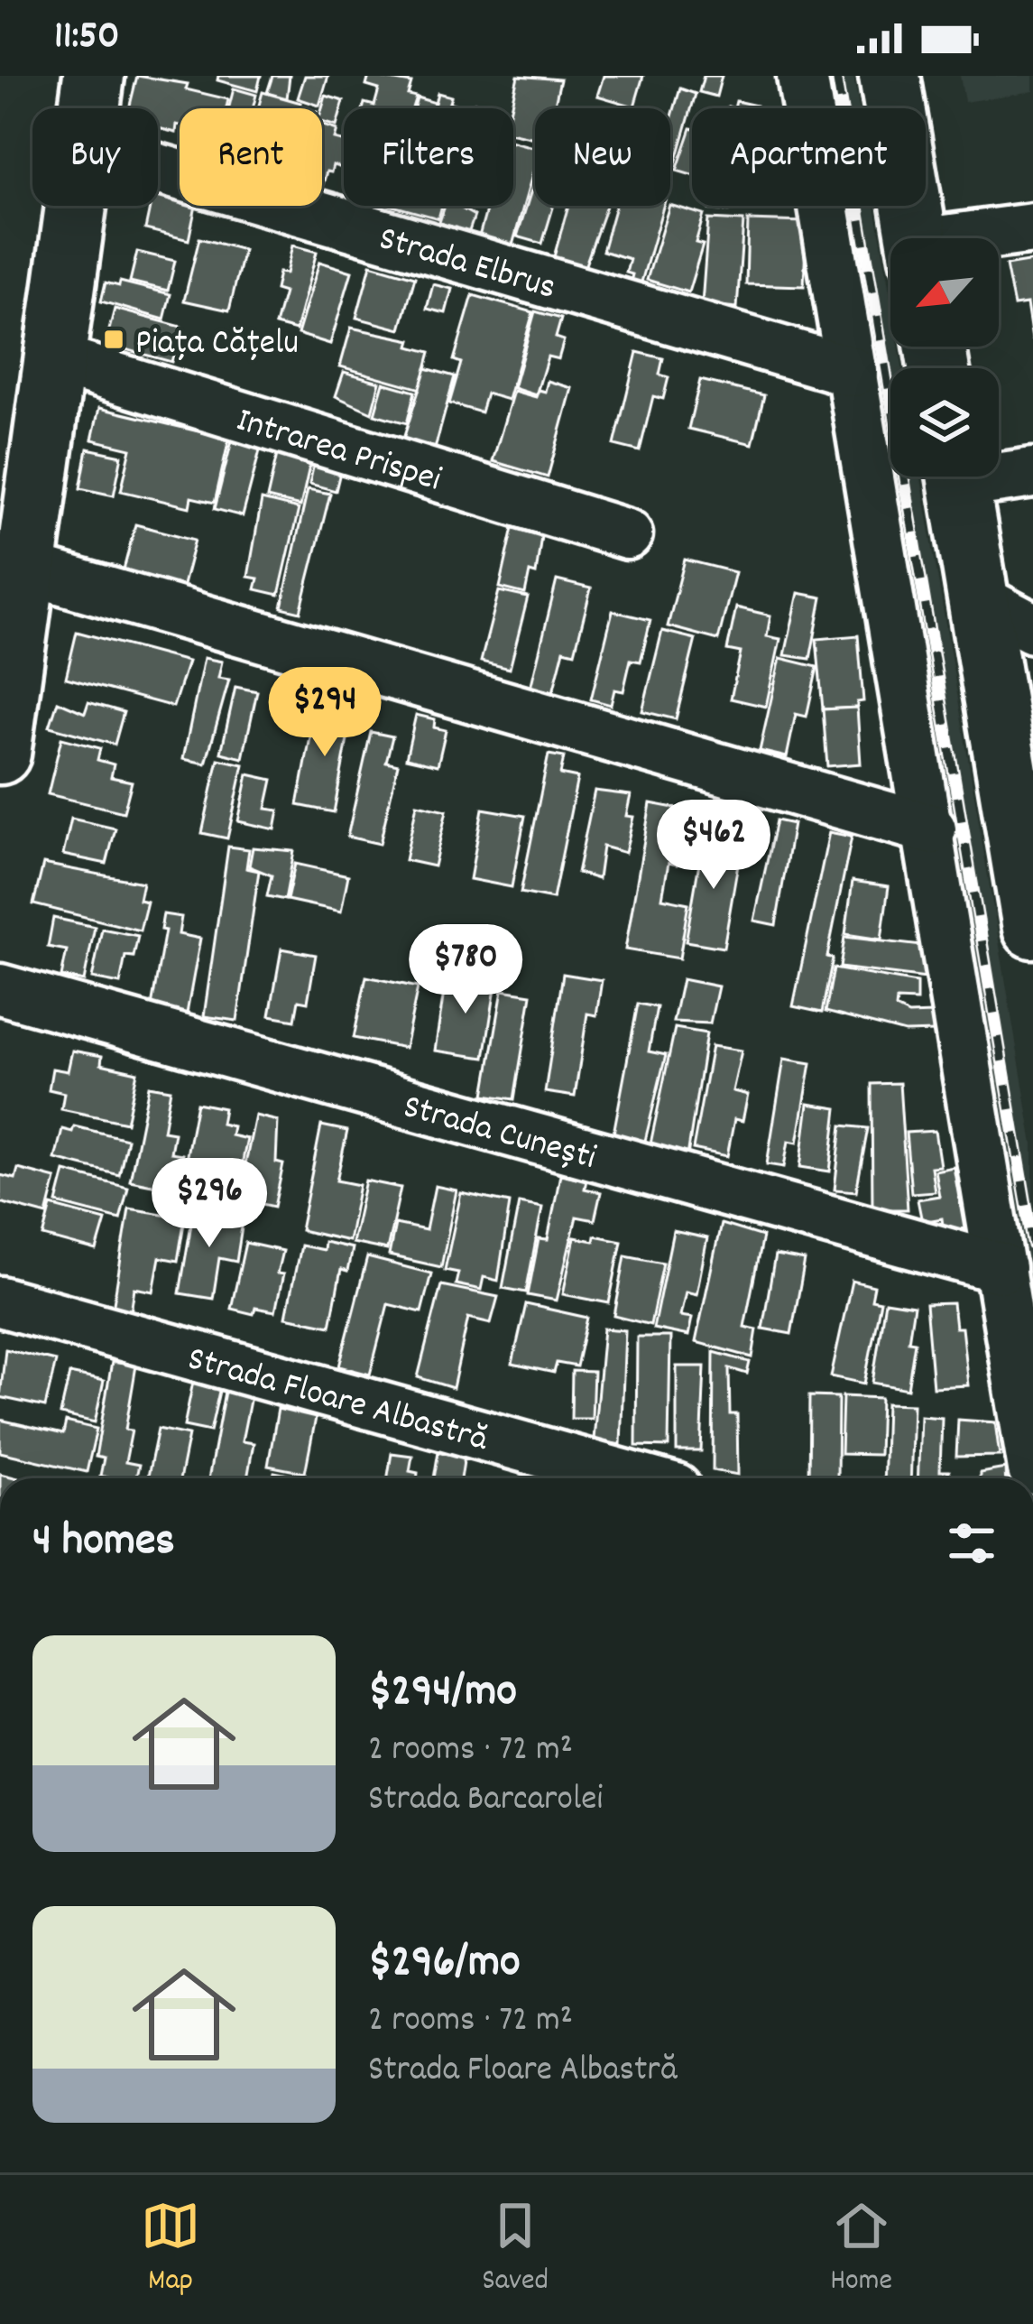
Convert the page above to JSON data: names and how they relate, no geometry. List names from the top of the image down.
{
  "streets": {
    "street": [
      "Strada Elbrus",
      "Intrarea Prispei",
      "Strada Cunești",
      "Strada Floare Albastră"
    ]
  },
  "places": {
    "transit": ["Piața Cățelu"]
  },
  "north": "bottom left",
  "page": {
    "status": "11:50",
    "chip": [
      "Buy",
      "Rent",
      "Filters",
      "New",
      "Apartment"
    ],
    "price": [
      "$294",
      "$462",
      "$780",
      "$296"
    ],
    "heading": "4 homes",
    "list": [
      {
        "name": "$294/mo",
        "note": "2 rooms · 72 m² · Strada Barcarolei"
      },
      {
        "name": "$296/mo",
        "note": "2 rooms · 72 m² · Strada Floare Albastră"
      }
    ],
    "tabs": ["Map", "Saved", "Home"]
  }
}
